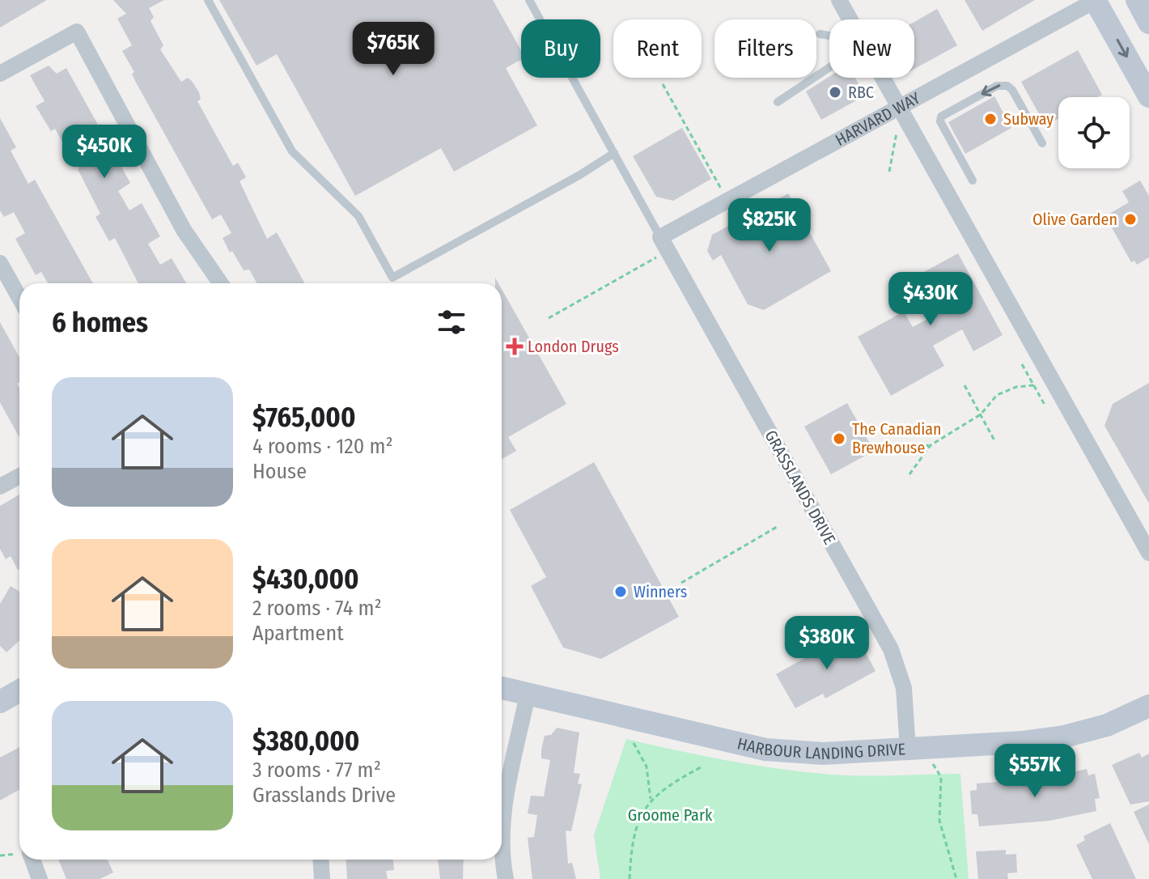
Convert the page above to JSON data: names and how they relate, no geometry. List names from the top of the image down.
{
  "streets": {
    "street": ["HARVARD WAY", "GRASSLANDS DRIVE", "HARBOUR LANDING DRIVE"]
  },
  "crossings": [
    ["HARVARD WAY", "GRASSLANDS DRIVE"],
    ["GRASSLANDS DRIVE", "HARBOUR LANDING DRIVE"]
  ],
  "parks": ["Groome Park"],
  "places": {
    "other": [
      "RBC",
      "Subway",
      "Olive Garden",
      "The Canadian Brewhouse",
      "Winners"
    ],
    "health": ["London Drugs"]
  },
  "page": {
    "chip": [
      "Buy",
      "Rent",
      "Filters",
      "New"
    ],
    "price": [
      "$765K",
      "$450K",
      "$825K",
      "$430K",
      "$380K",
      "$557K"
    ],
    "heading": "6 homes",
    "list": [
      {
        "name": "$765,000",
        "note": "4 rooms · 120 m² · House"
      },
      {
        "name": "$430,000",
        "note": "2 rooms · 74 m² · Apartment"
      },
      {
        "name": "$380,000",
        "note": "3 rooms · 77 m² · Grasslands Drive"
      }
    ]
  }
}
